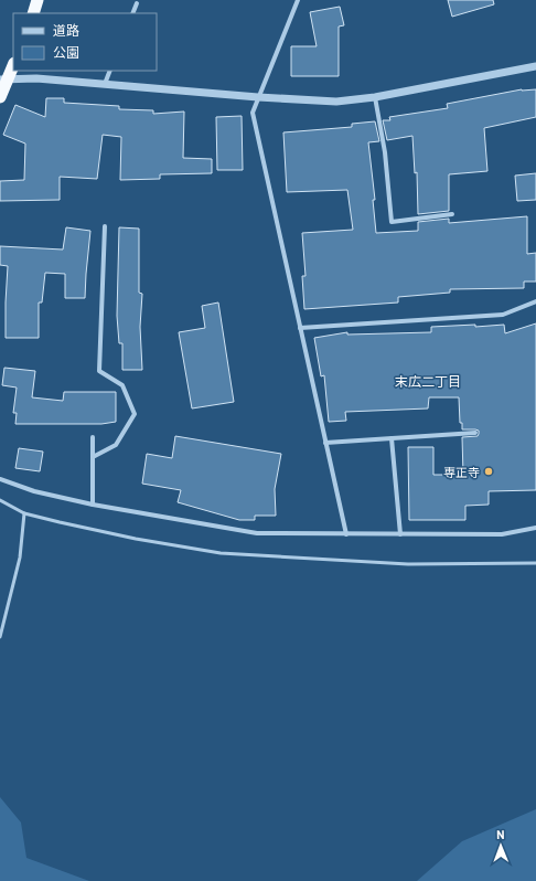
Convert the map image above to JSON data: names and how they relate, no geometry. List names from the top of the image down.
{
  "districts": ["末広二丁目"],
  "places": ["専正寺"],
  "legend": ["道路", "公園"],
  "north": "top"
}
